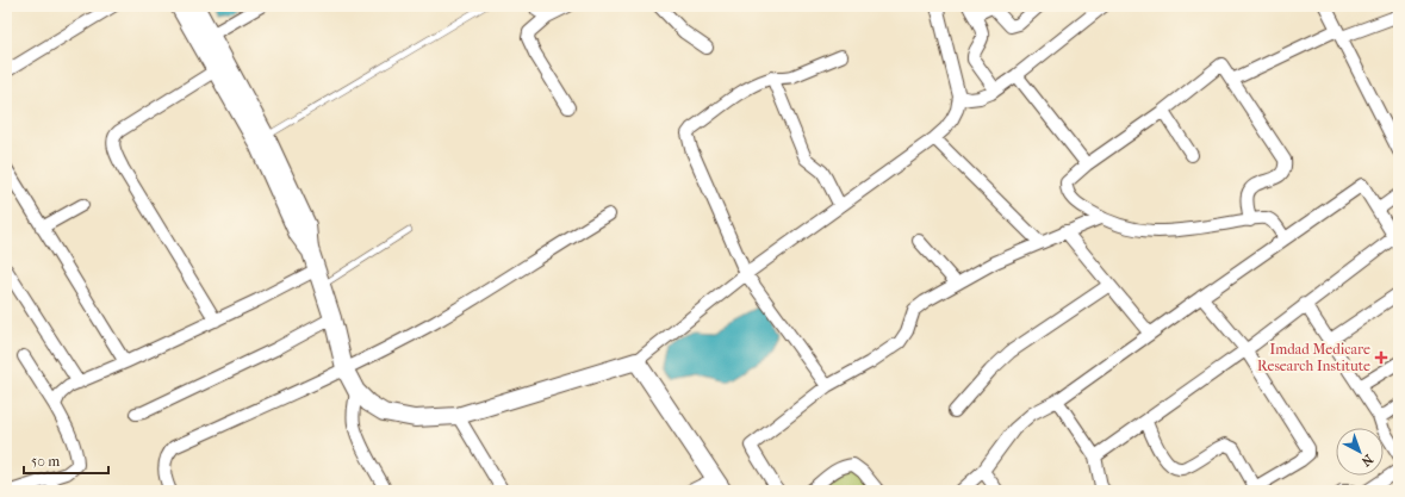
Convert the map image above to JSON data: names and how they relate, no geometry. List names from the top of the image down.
{
  "places": {
    "health": ["Imdad Medicare Research Institute"]
  },
  "scale_bar": "50 m",
  "north": "bottom right"
}
